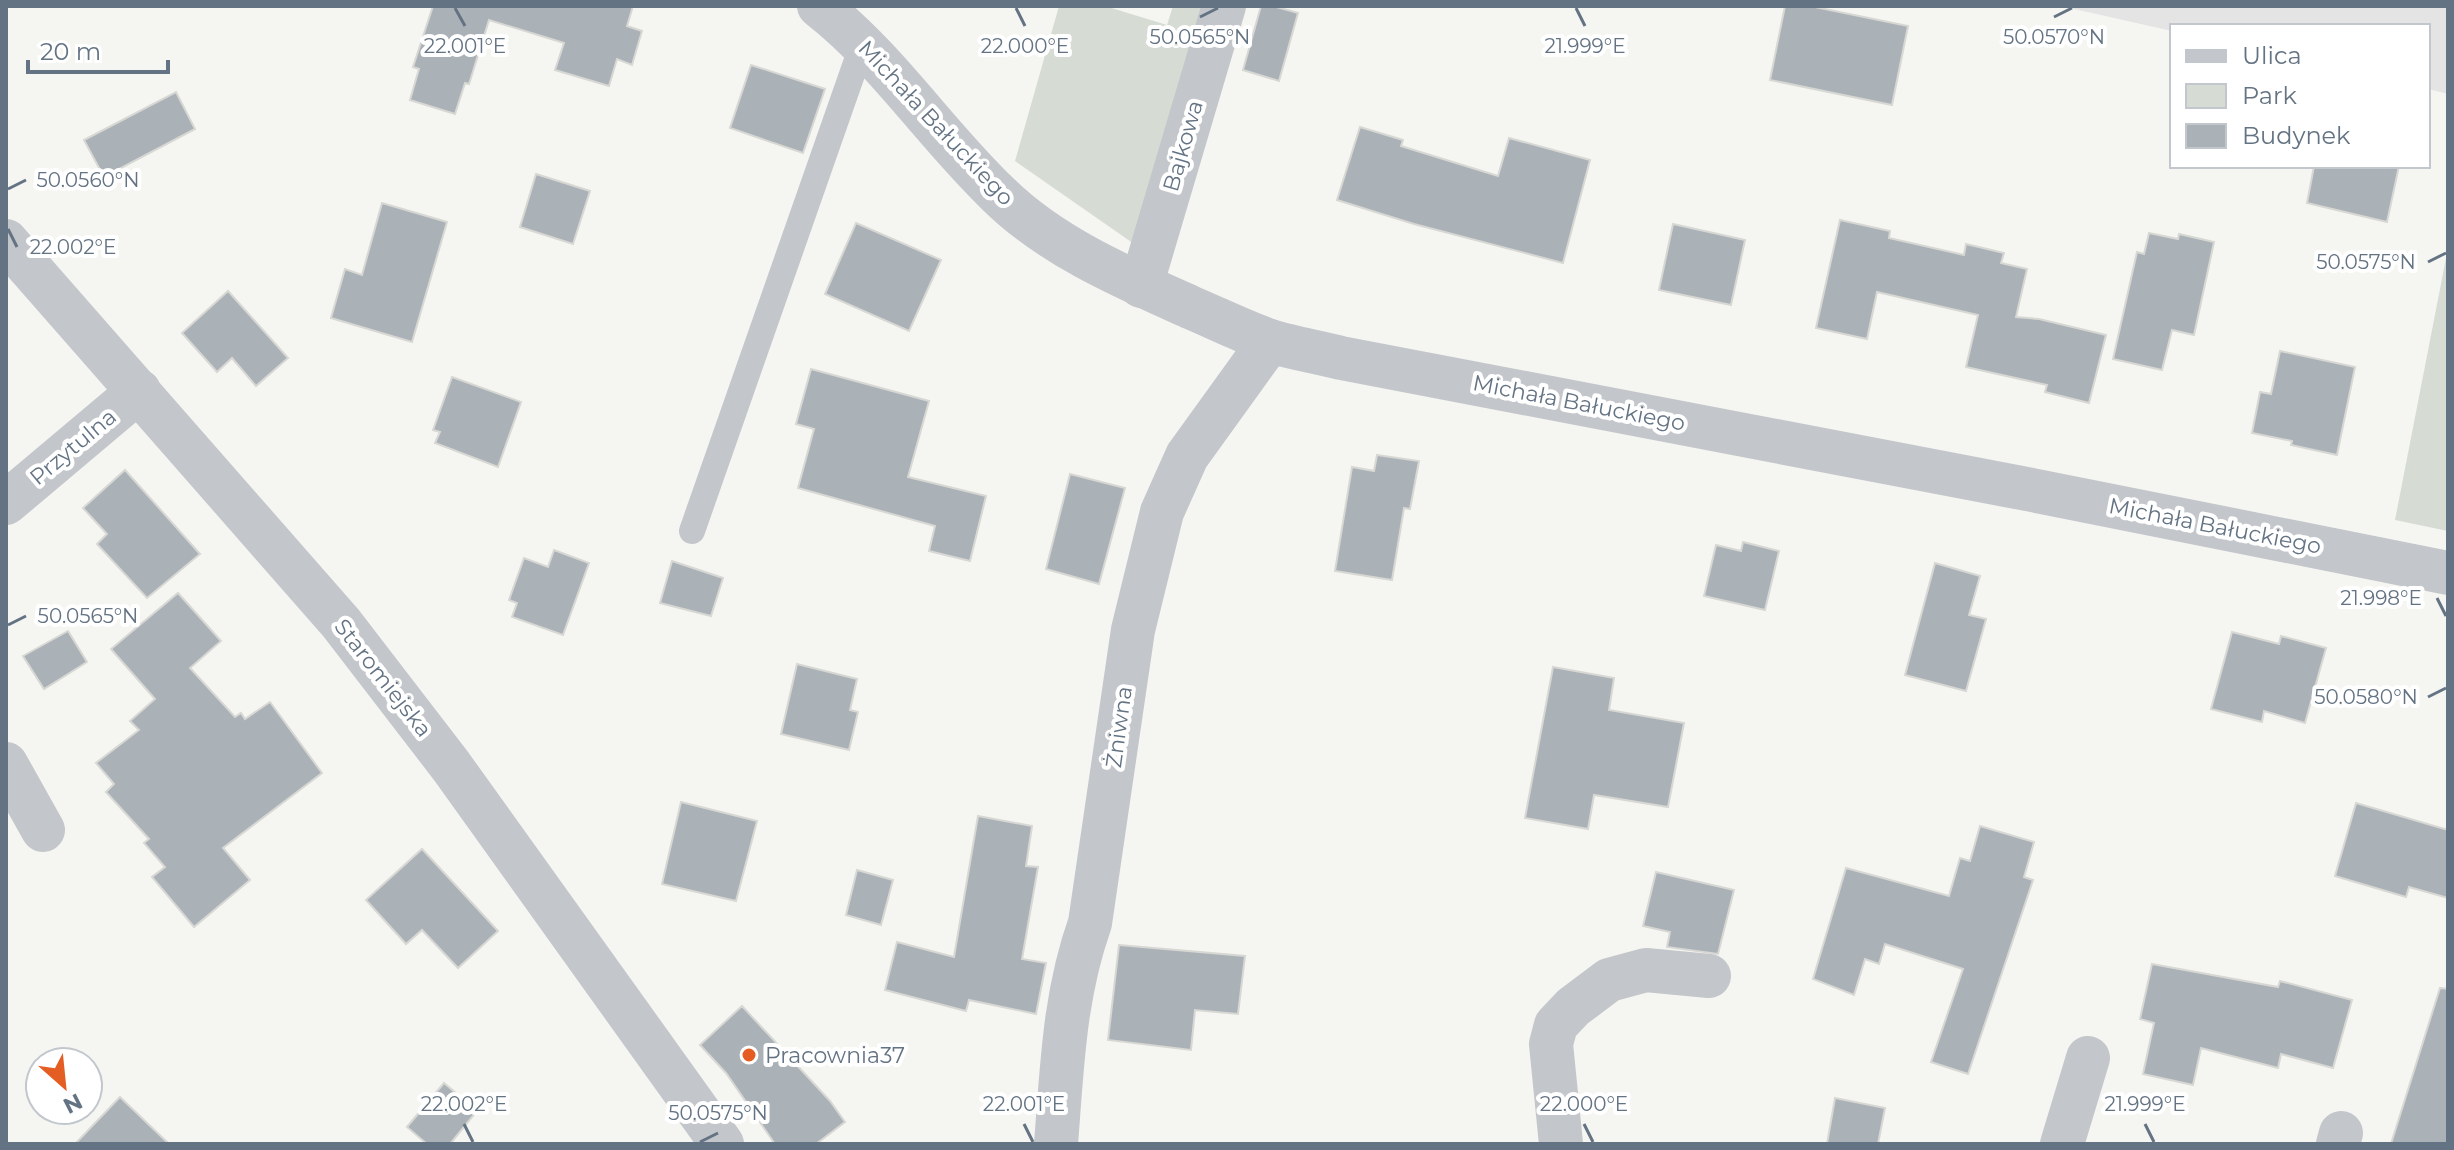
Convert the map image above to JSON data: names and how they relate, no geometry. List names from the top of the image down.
{
  "streets": {
    "street": [
      "Michała Bałuckiego",
      "Bajkowa",
      "Przytulna",
      "Staromiejska",
      "Żniwna"
    ]
  },
  "crossings": [
    ["Michała Bałuckiego", "Bajkowa"],
    ["Michała Bałuckiego", "Żniwna"],
    ["Przytulna", "Staromiejska"]
  ],
  "places": ["Pracownia37"],
  "legend": ["Ulica", "Park", "Budynek"],
  "scale_bar": "20 m",
  "north": "bottom right",
  "coordinates": [
    "50.0565°N",
    "50.0570°N",
    "22.001°E",
    "22.000°E",
    "21.999°E",
    "50.0560°N",
    "22.002°E",
    "50.0575°N",
    "21.998°E",
    "50.0580°N"
  ]
}
